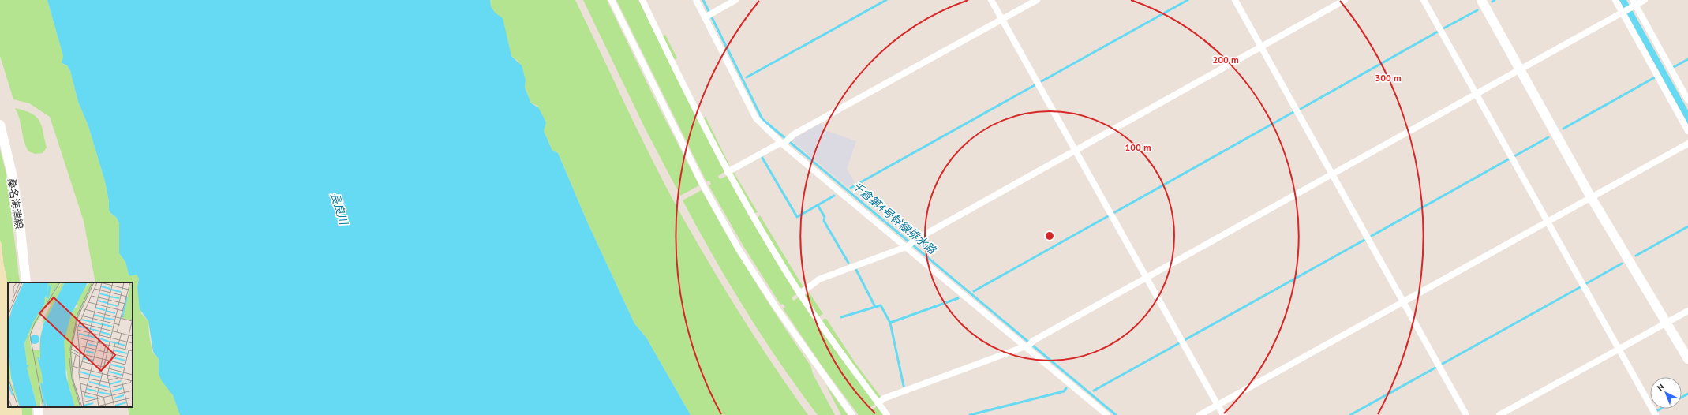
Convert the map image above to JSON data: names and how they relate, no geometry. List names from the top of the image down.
{
  "streets": {
    "street": ["桑名海津線"]
  },
  "water": ["長良川", "千倉第4号幹線排水路"],
  "north": "top left",
  "rings": ["200 m", "300 m", "100 m"]
}
